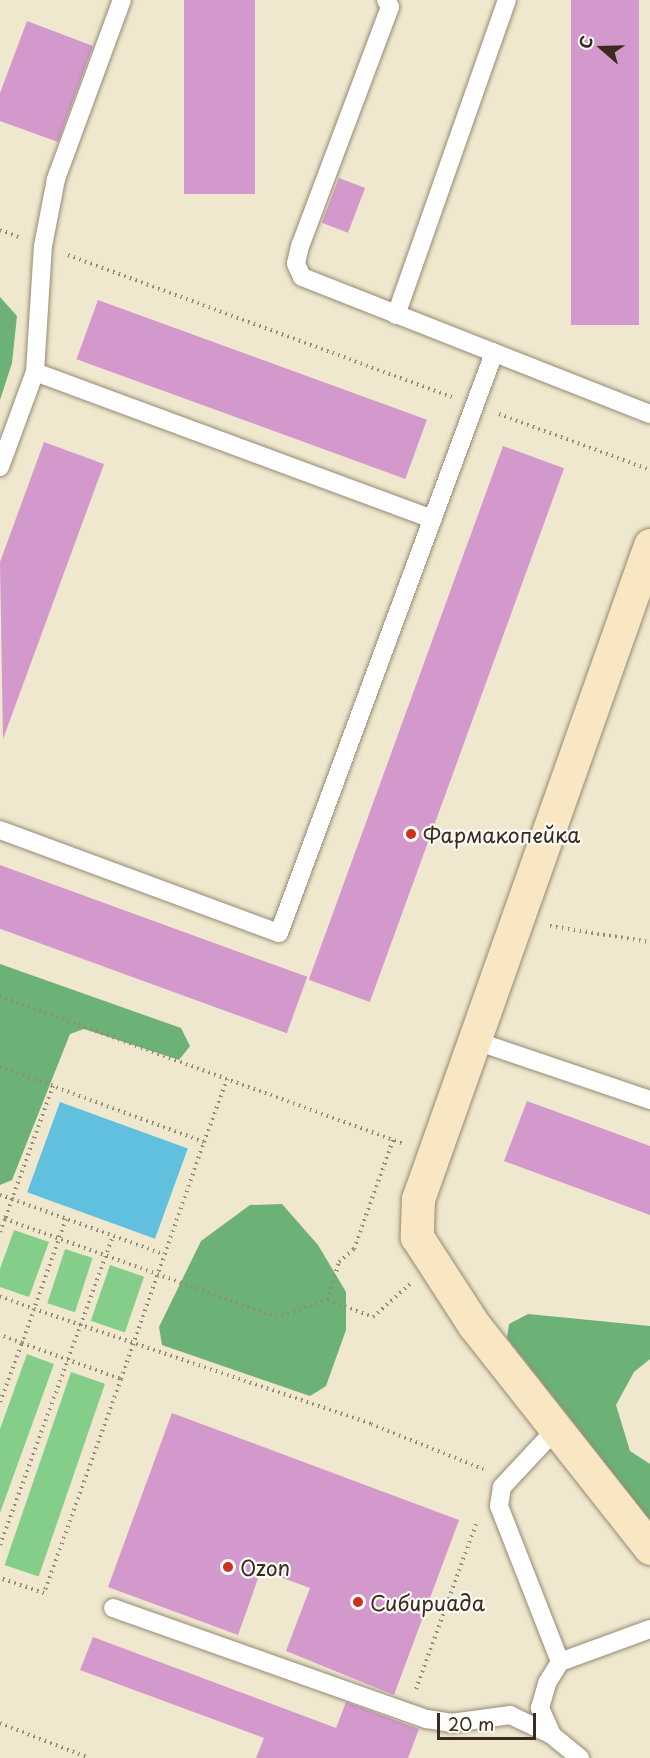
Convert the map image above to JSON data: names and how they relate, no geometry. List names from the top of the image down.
{
  "places": ["Фармакопейка", "Ozon", "Сибириада"],
  "scale_bar": "20 m",
  "north": "left"
}
